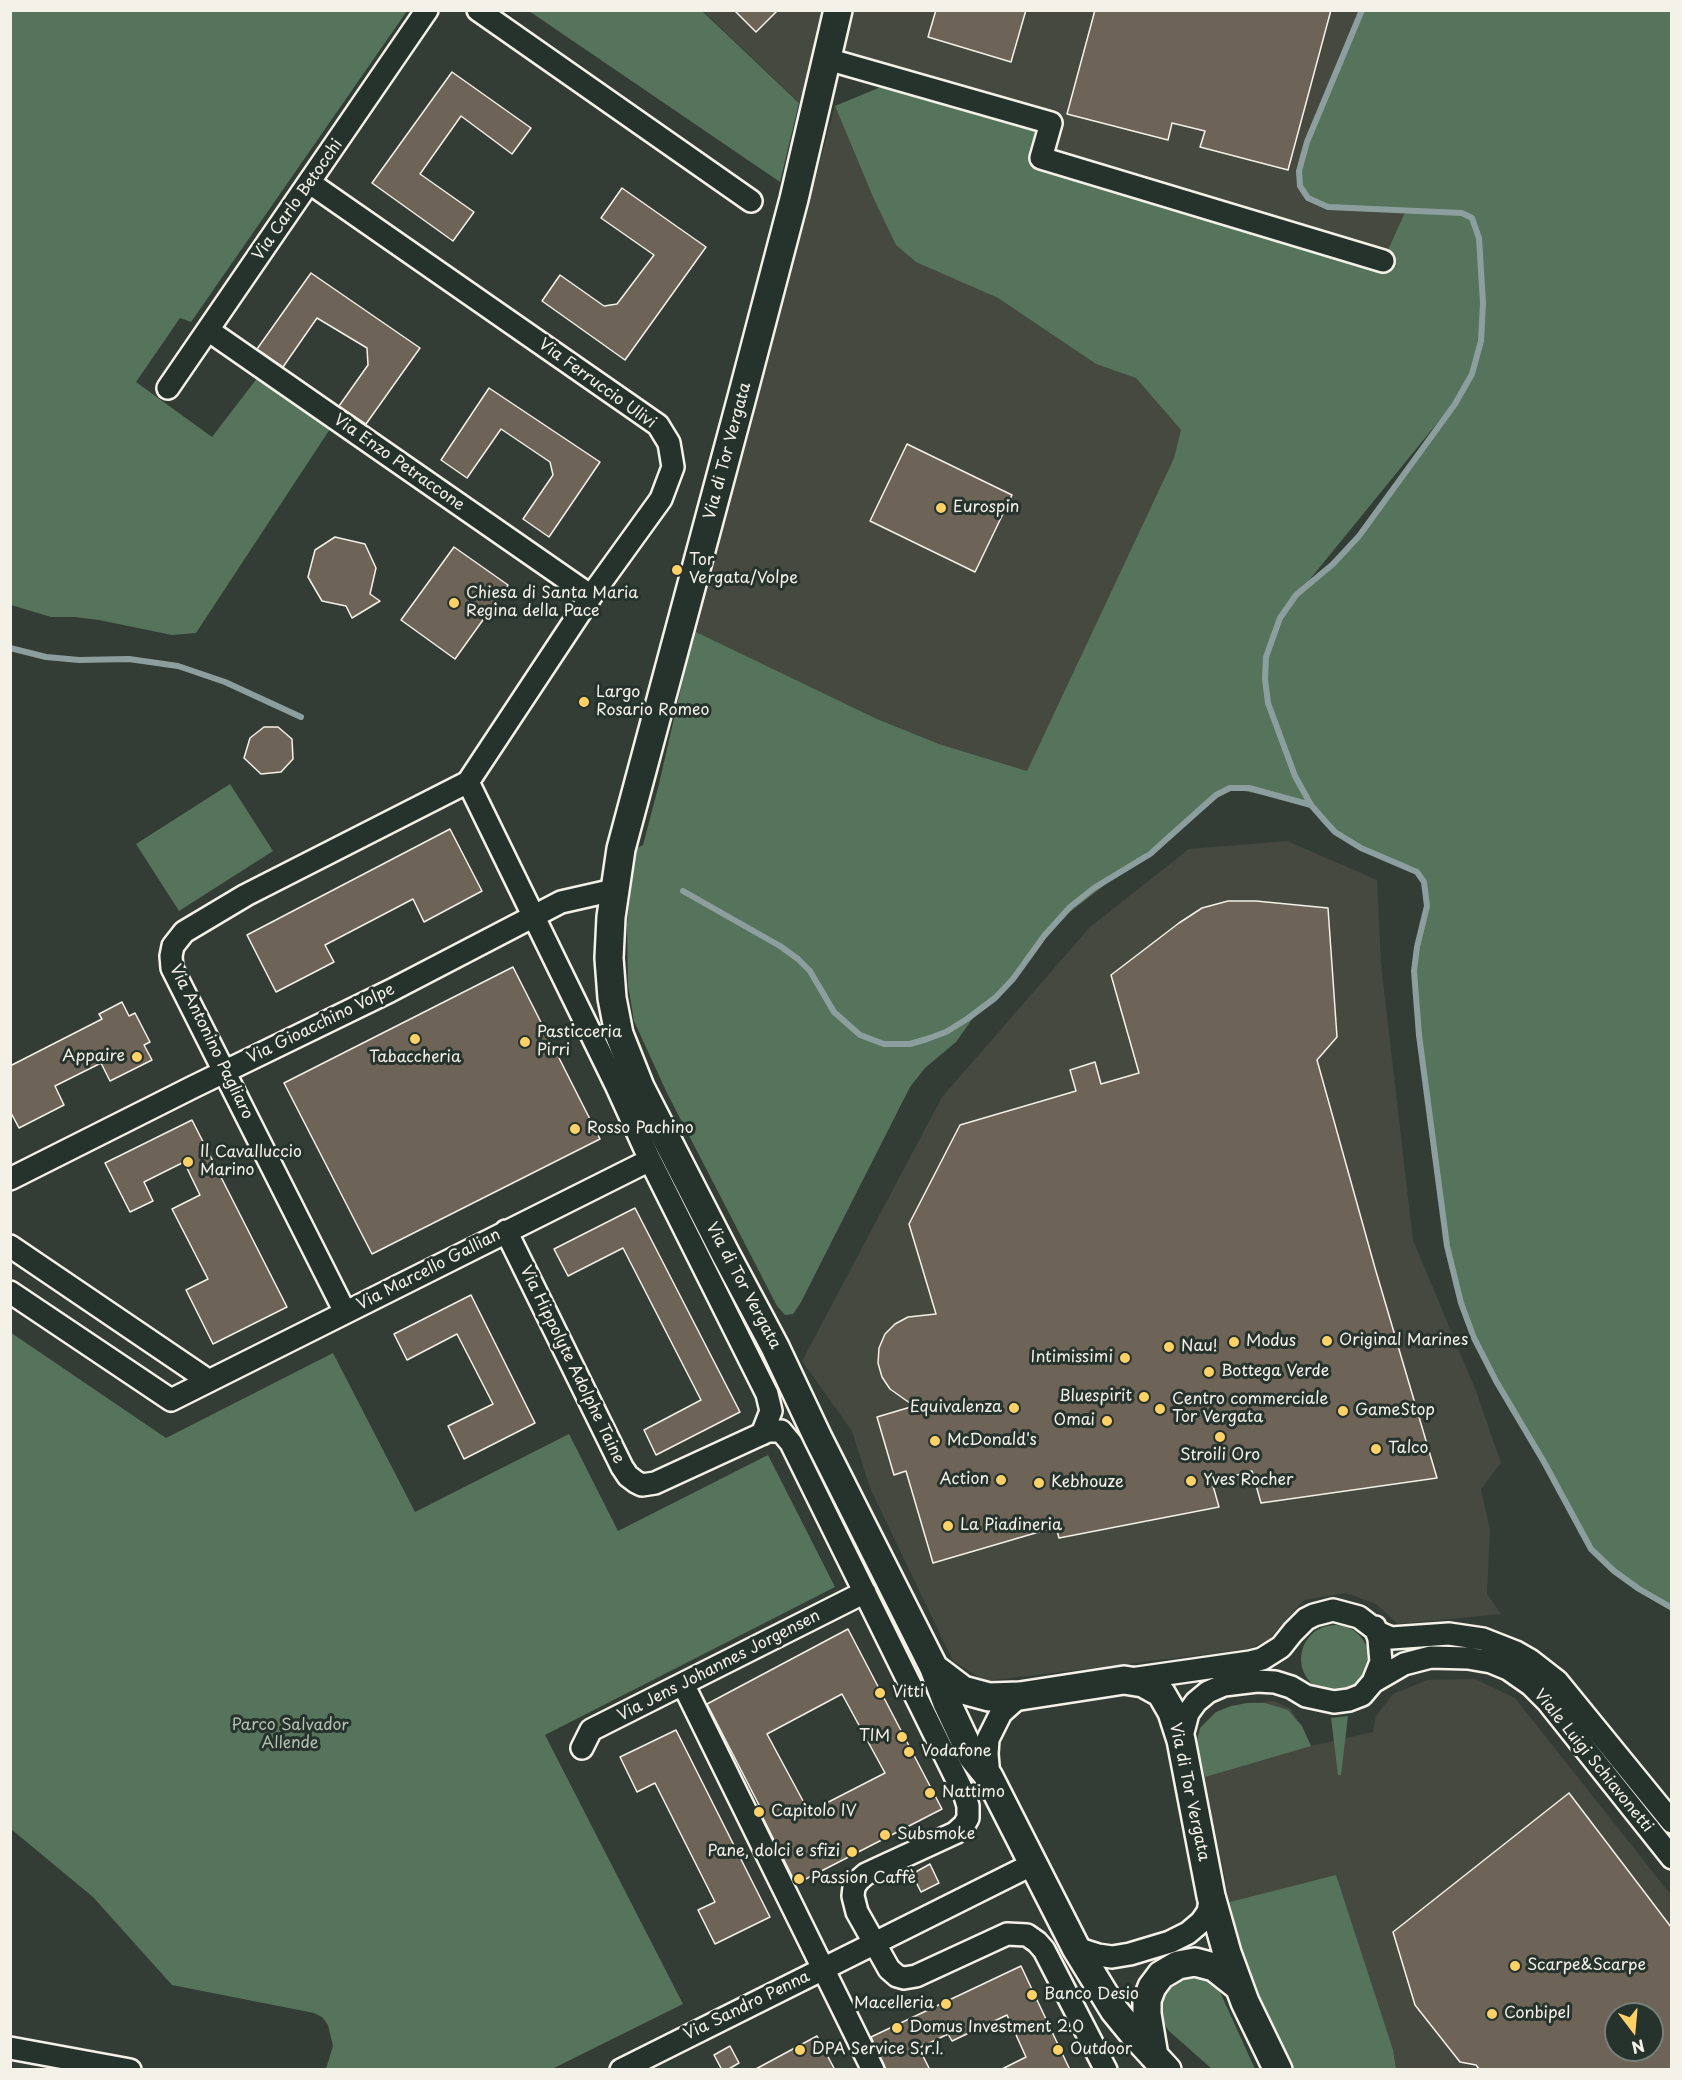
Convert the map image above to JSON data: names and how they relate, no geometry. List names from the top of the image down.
{
  "streets": {
    "main road": ["Via di Tor Vergata"],
    "street": [
      "Via Carlo Betocchi",
      "Via Ferruccio Ulivi",
      "Via Enzo Petraccone",
      "Via Gioacchino Volpe",
      "Via Antonino Pagliaro",
      "Via Marcello Gallian",
      "Via Hippolyte Adolphe Taine",
      "Via Jens Johannes Jorgensen",
      "Viale Luigi Schiavonetti",
      "Via Sandro Penna"
    ]
  },
  "crossings": [
    ["Via Carlo Betocchi", "Via Ferruccio Ulivi"],
    ["Via Carlo Betocchi", "Via Enzo Petraccone"],
    ["Via Ferruccio Ulivi", "Via di Tor Vergata"],
    ["Via Ferruccio Ulivi", "Via Enzo Petraccone"],
    ["Via Ferruccio Ulivi", "Via Antonino Pagliaro"],
    ["Via di Tor Vergata", "Via Gioacchino Volpe"],
    ["Via di Tor Vergata", "Via Antonino Pagliaro"],
    ["Via di Tor Vergata", "Via Marcello Gallian"],
    ["Via di Tor Vergata", "Via Hippolyte Adolphe Taine"],
    ["Via di Tor Vergata", "Viale Luigi Schiavonetti"],
    ["Via di Tor Vergata", "Via Sandro Penna"],
    ["Via Gioacchino Volpe", "Via Antonino Pagliaro"],
    ["Via Antonino Pagliaro", "Via Marcello Gallian"],
    ["Via Marcello Gallian", "Via Hippolyte Adolphe Taine"]
  ],
  "parks": ["Parco Salvador Allende"],
  "places": [
    "Eurospin",
    "Tor Vergata/Volpe",
    "Chiesa di Santa Maria Regina della Pace",
    "Largo Rosario Romeo",
    "Tabaccheria",
    "Pasticceria Pirri",
    "Appaire",
    "Rosso Pachino",
    "Il Cavalluccio Marino",
    "Original Marines",
    "Modus",
    "Nau!",
    "Intimissimi",
    "Bottega Verde",
    "Bluespirit",
    "Equivalenza",
    "Centro commerciale Tor Vergata",
    "GameStop",
    "Omai",
    "Stroili Oro",
    "McDonald's",
    "Talco",
    "Action",
    "Yves Rocher",
    "Kebhouze",
    "La Piadineria",
    "Vitti",
    "TIM",
    "Vodafone",
    "Nattimo",
    "Capitolo IV",
    "Subsmoke",
    "Pane, dolci e sfizi",
    "Passion Caffè",
    "Scarpe&Scarpe",
    "Banco Desio",
    "Macelleria",
    "Conbipel",
    "Domus Investment 2.0",
    "DPA Service S.r.l.",
    "Outdoor"
  ],
  "north": "bottom"
}
